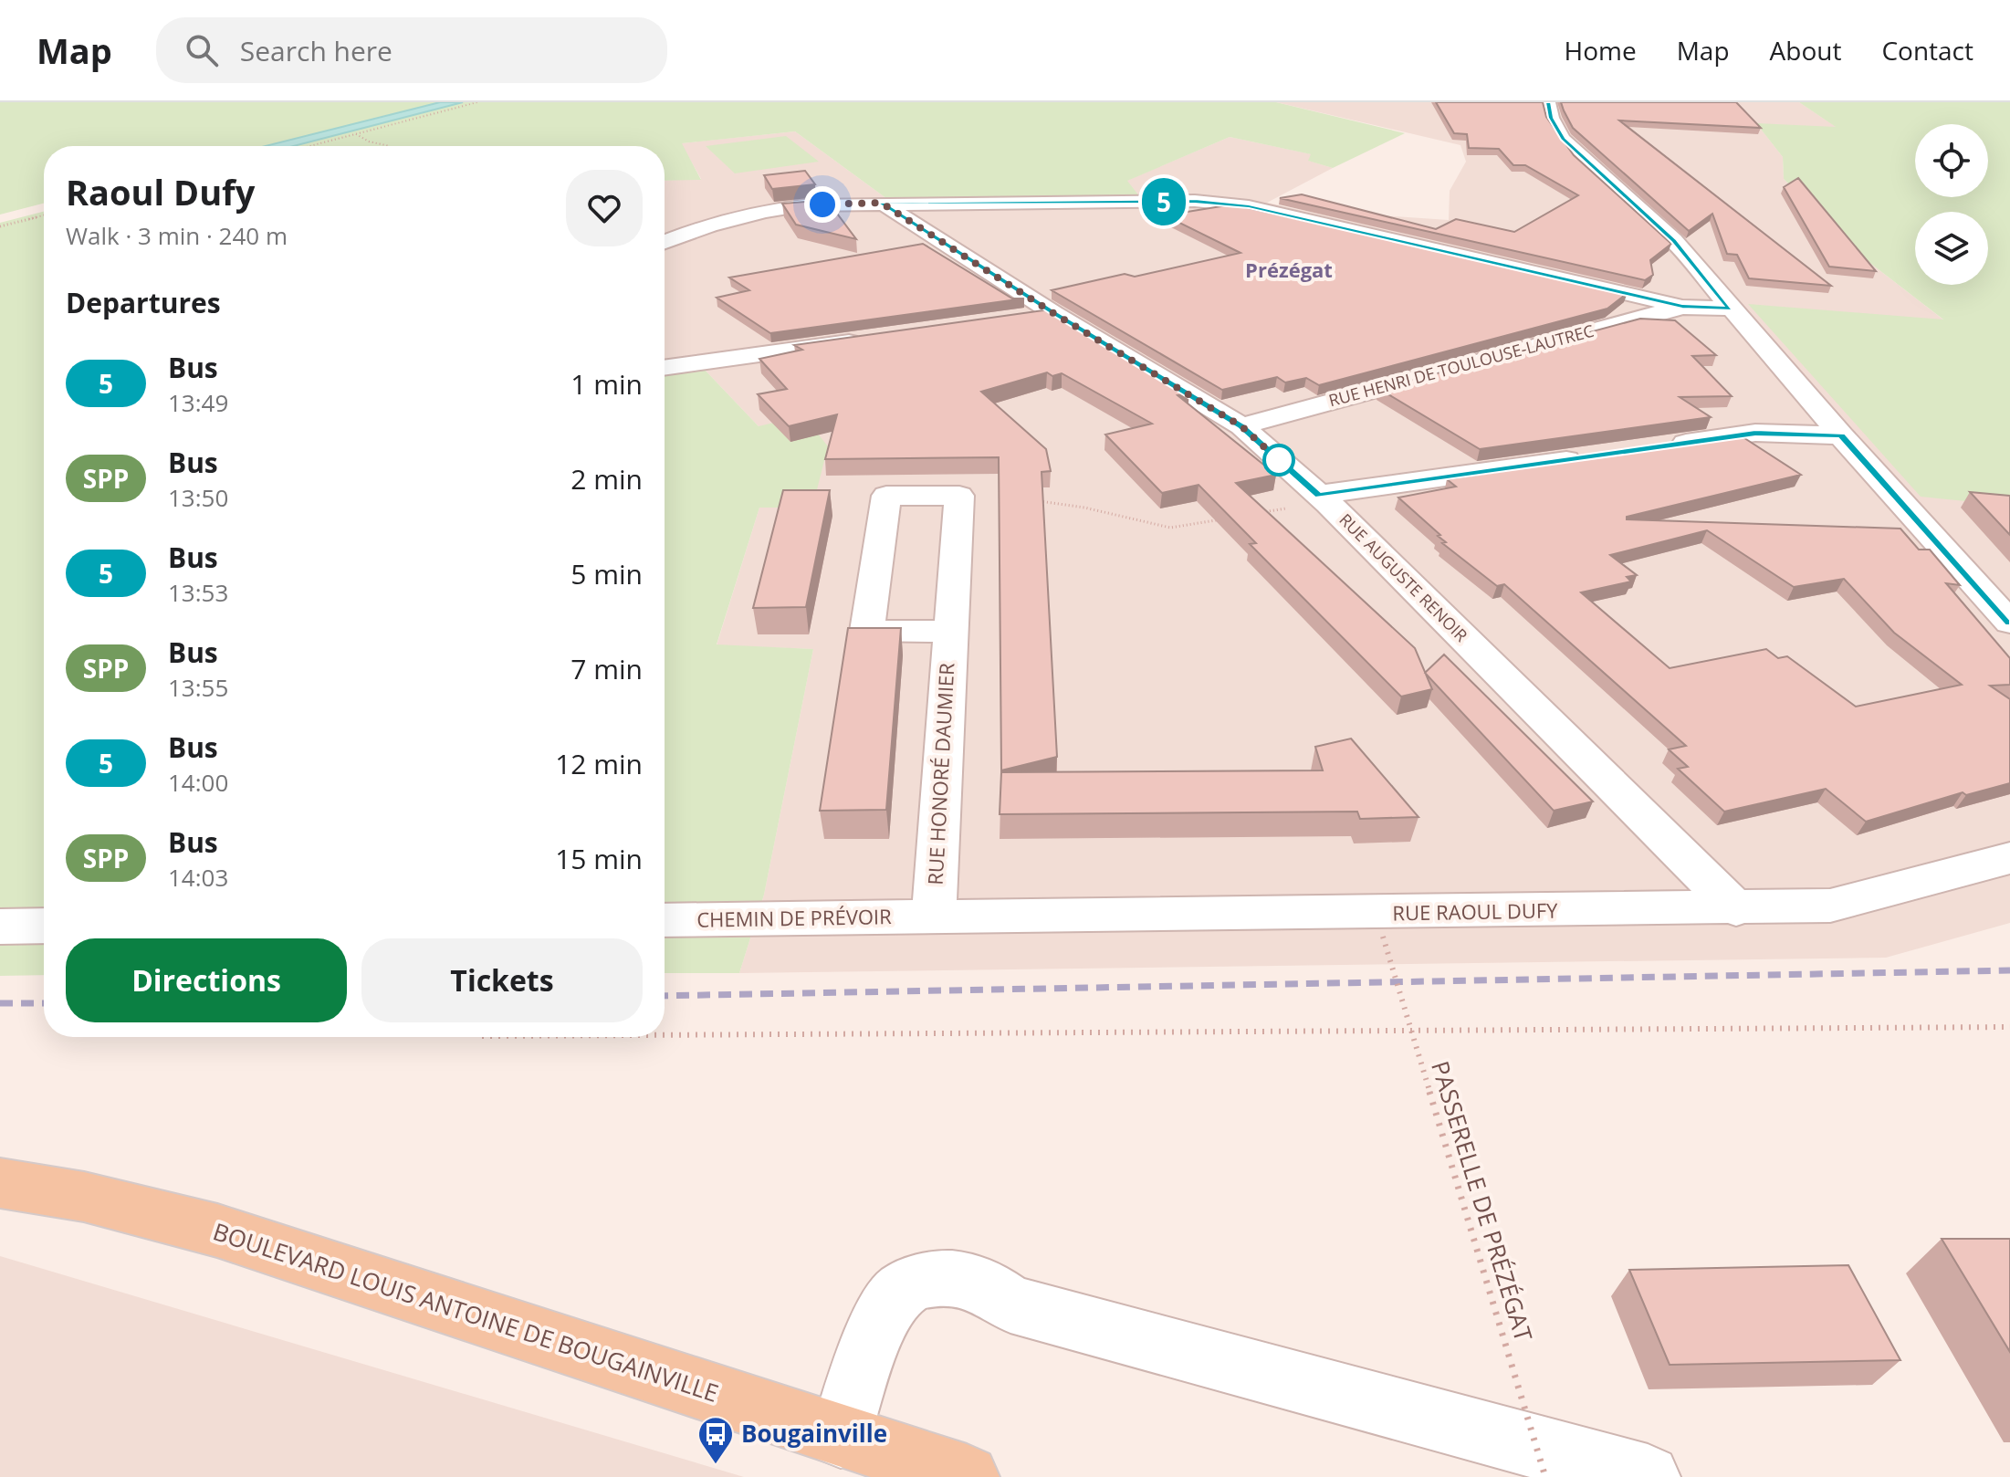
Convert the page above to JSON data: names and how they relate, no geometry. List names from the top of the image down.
{
  "streets": {
    "main road": ["BOULEVARD LOUIS ANTOINE DE BOUGAINVILLE"],
    "street": [
      "RUE HENRI DE TOULOUSE-LAUTREC",
      "RUE AUGUSTE RENOIR",
      "RUE HONORÉ DAUMIER",
      "RUE RAOUL DUFY",
      "CHEMIN DE PRÉVOIR"
    ],
    "path": ["PASSERELLE DE PRÉZÉGAT"]
  },
  "crossings": [
    ["RUE HENRI DE TOULOUSE-LAUTREC", "RUE AUGUSTE RENOIR"],
    ["RUE AUGUSTE RENOIR", "RUE RAOUL DUFY"],
    ["RUE HONORÉ DAUMIER", "RUE RAOUL DUFY"],
    ["RUE HONORÉ DAUMIER", "CHEMIN DE PRÉVOIR"],
    ["RUE RAOUL DUFY", "CHEMIN DE PRÉVOIR"]
  ],
  "districts": ["Prézégat"],
  "places": {
    "bus stop": ["Bougainville"]
  },
  "lines": ["bus line 5"],
  "page": {
    "header": "Map",
    "search": "Search here",
    "nav": [
      "Home",
      "Map",
      "About",
      "Contact"
    ],
    "on_map": "5",
    "heading": [
      ["Raoul Dufy", "Walk · 3 min · 240 m"],
      "Departures"
    ],
    "list": [
      {
        "mark": "5",
        "name": "Bus",
        "note": "13:49",
        "value": "1 min"
      },
      {
        "mark": "SPP",
        "name": "Bus",
        "note": "13:50",
        "value": "2 min"
      },
      {
        "mark": "5",
        "name": "Bus",
        "note": "13:53",
        "value": "5 min"
      },
      {
        "mark": "SPP",
        "name": "Bus",
        "note": "13:55",
        "value": "7 min"
      },
      {
        "mark": "5",
        "name": "Bus",
        "note": "14:00",
        "value": "12 min"
      },
      {
        "mark": "SPP",
        "name": "Bus",
        "note": "14:03",
        "value": "15 min"
      }
    ],
    "buttons": ["Directions", "Tickets"]
  }
}
